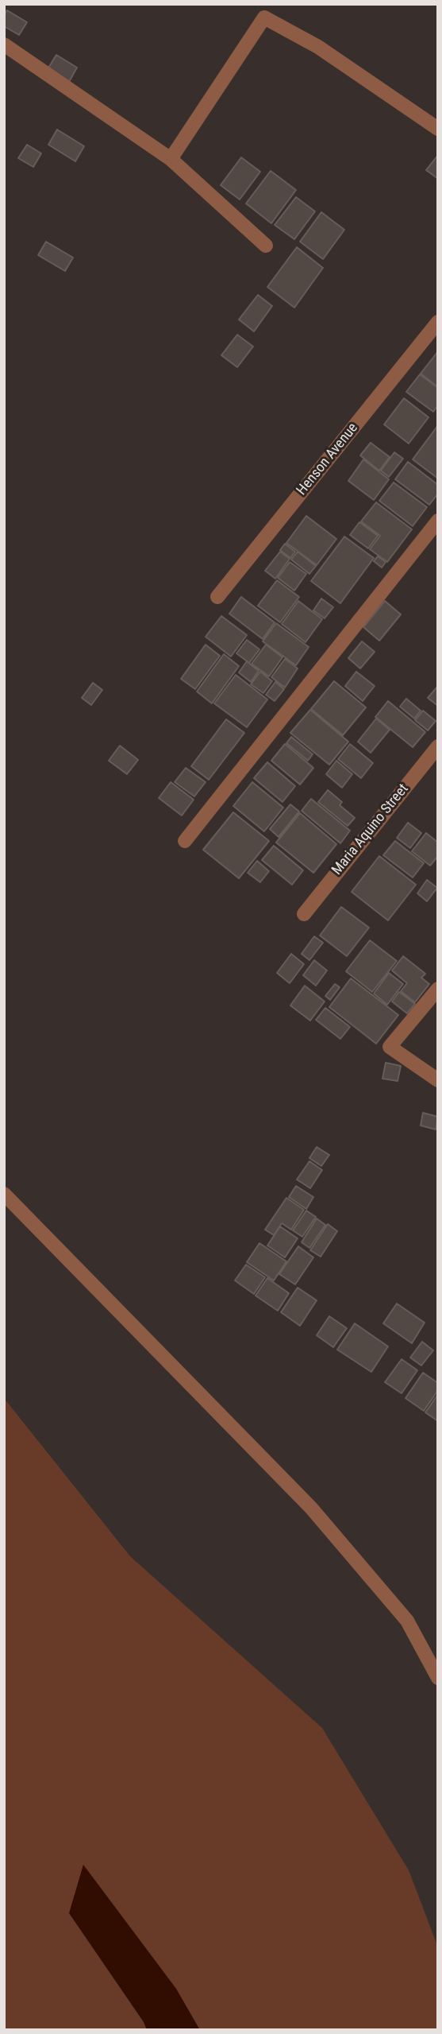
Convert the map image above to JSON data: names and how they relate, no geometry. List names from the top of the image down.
{
  "streets": {
    "street": ["Henson Avenue", "Maria Aquino Street"]
  }
}
